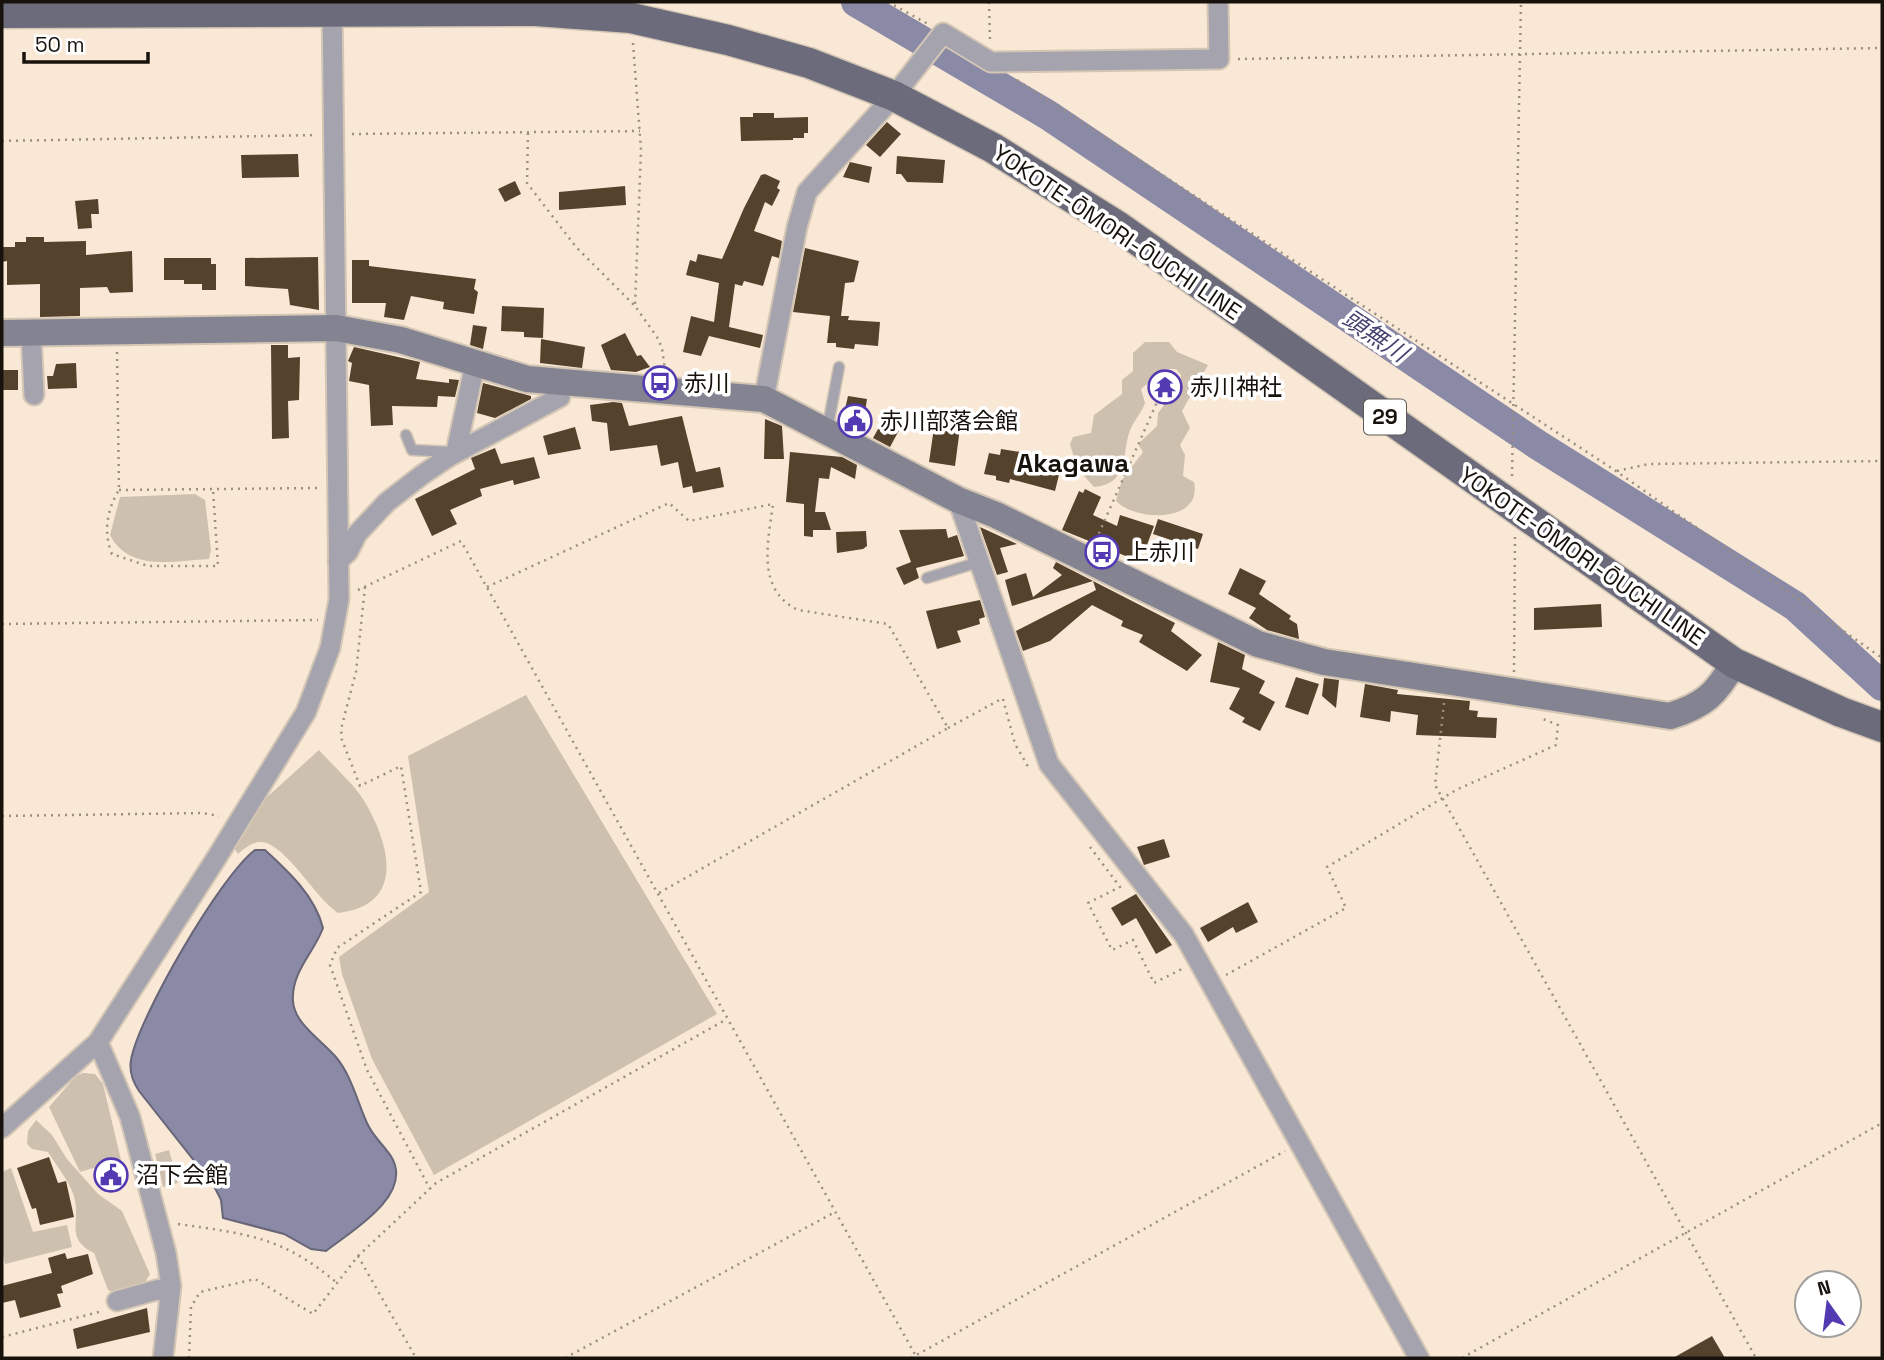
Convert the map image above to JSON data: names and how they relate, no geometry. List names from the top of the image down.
{
  "streets": {
    "main road": ["YOKOTE-ŌMORI-ŌUCHI LINE", "29"]
  },
  "districts": ["Akagawa"],
  "water": ["頭無川"],
  "places": {
    "bus stop": ["赤川", "上赤川"],
    "temple": ["赤川神社"],
    "public building": ["赤川部落会館", "沼下会館"]
  },
  "scale_bar": "50 m",
  "north": "top"
}
